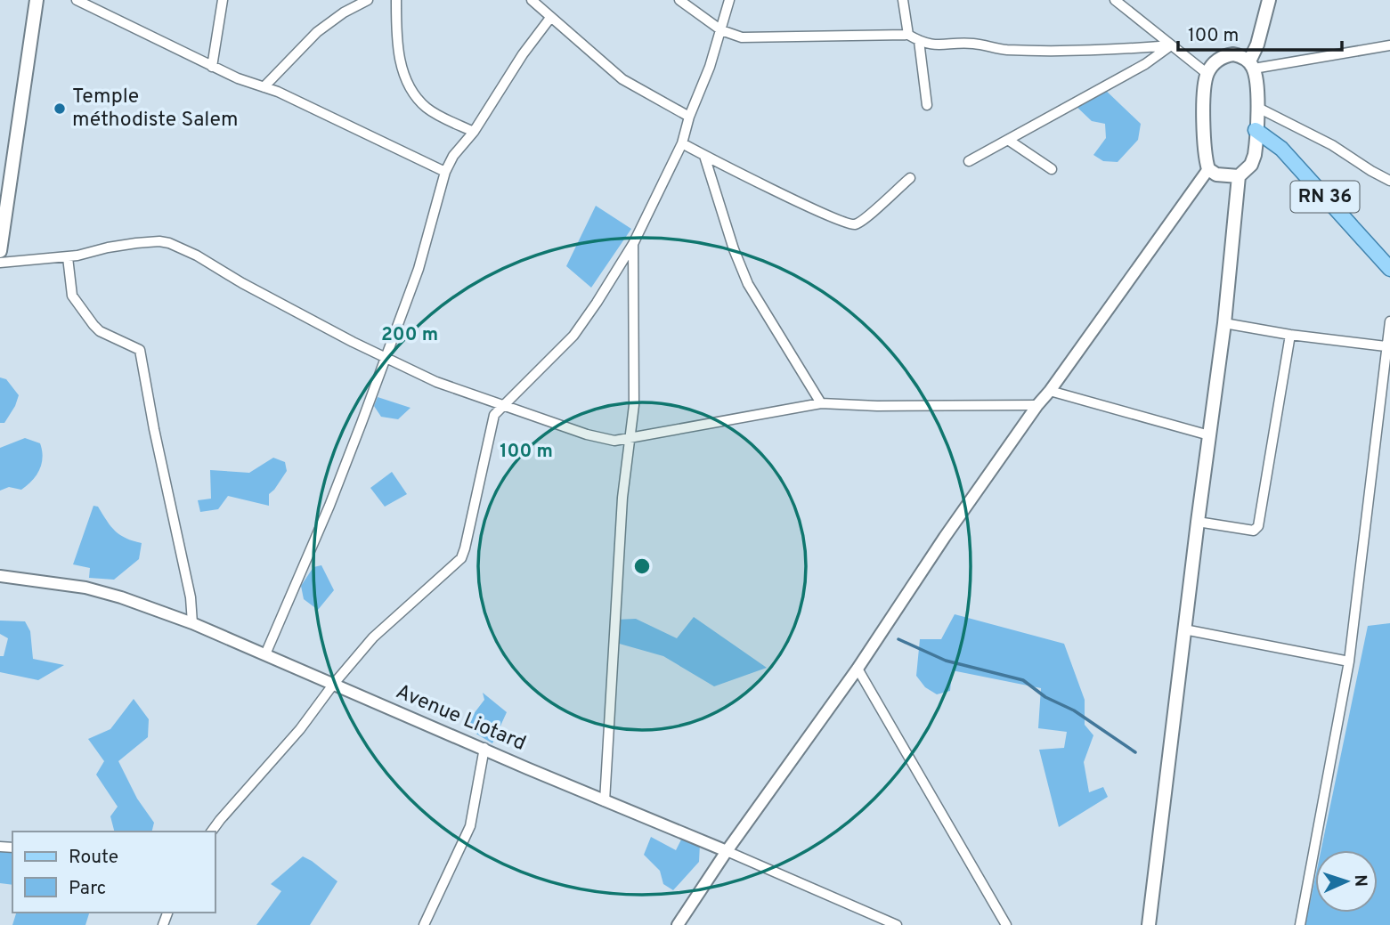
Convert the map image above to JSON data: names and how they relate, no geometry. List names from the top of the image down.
{
  "streets": {
    "main road": ["RN 36"],
    "street": ["Avenue Liotard"]
  },
  "places": ["Temple méthodiste Salem"],
  "legend": ["Route", "Parc"],
  "scale_bar": "100 m",
  "north": "right",
  "rings": ["200 m", "100 m"]
}
